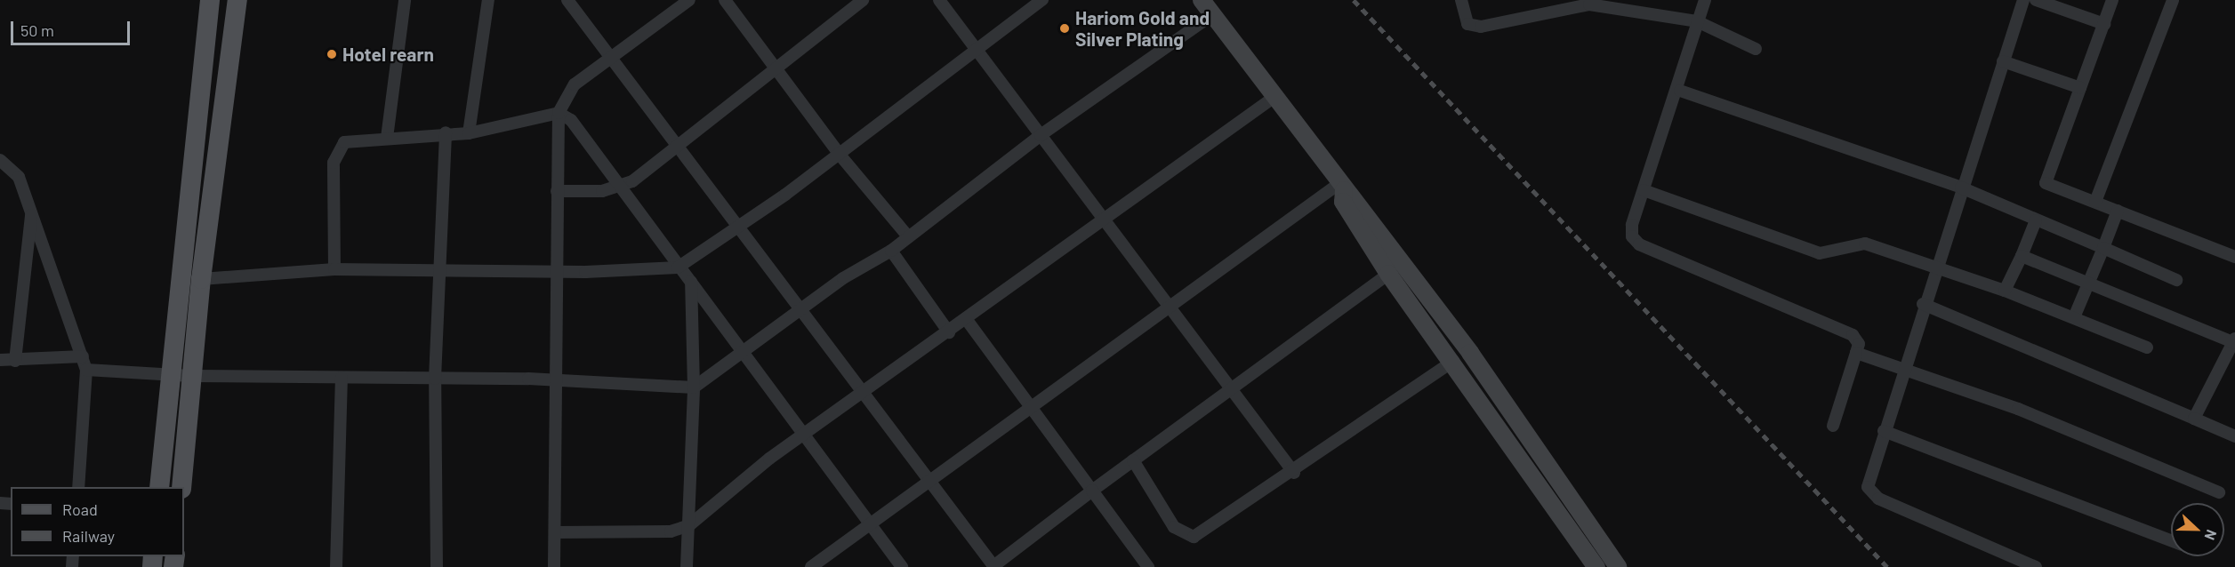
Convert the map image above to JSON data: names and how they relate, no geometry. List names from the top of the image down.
{
  "places": ["Hariom Gold and Silver Plating", "Hotel rearn"],
  "legend": ["Road", "Railway"],
  "scale_bar": "50 m",
  "north": "right"
}
